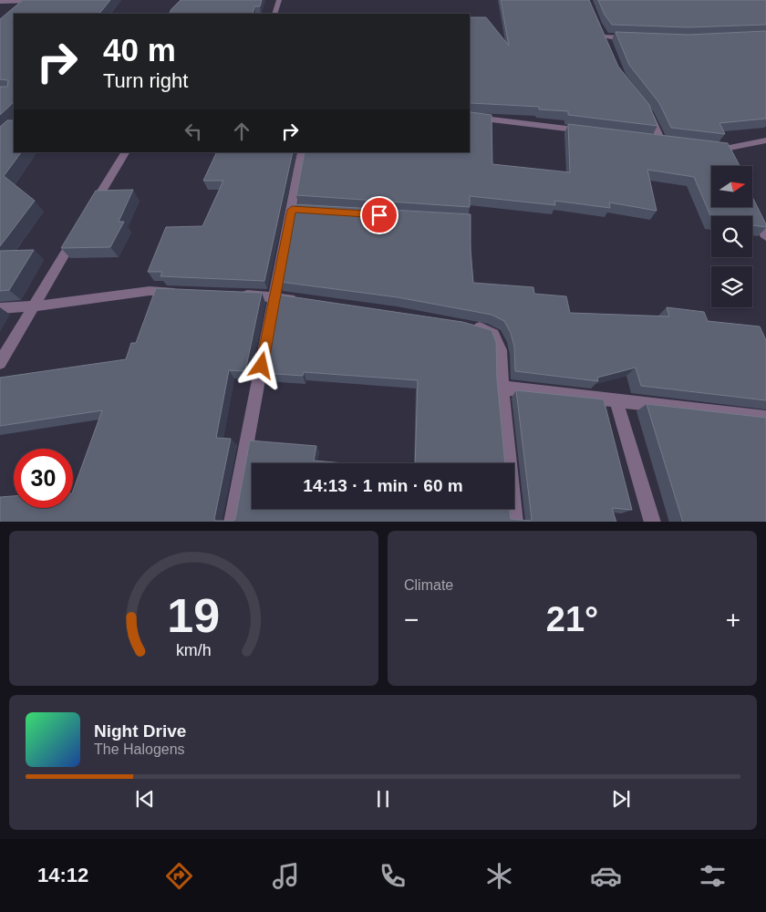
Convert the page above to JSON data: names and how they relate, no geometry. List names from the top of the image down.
{
  "north": "right",
  "page": {
    "turn": ["40 m", "Turn right"],
    "limit": "30",
    "trip": "14:13 · 1 min · 60 m",
    "tile": "Climate",
    "heat": ["−", "21°", "+"],
    "song": ["Night Drive", "The Halogens"],
    "tabs": "14:12",
    "gauge": ["19", "km/h"]
  }
}
